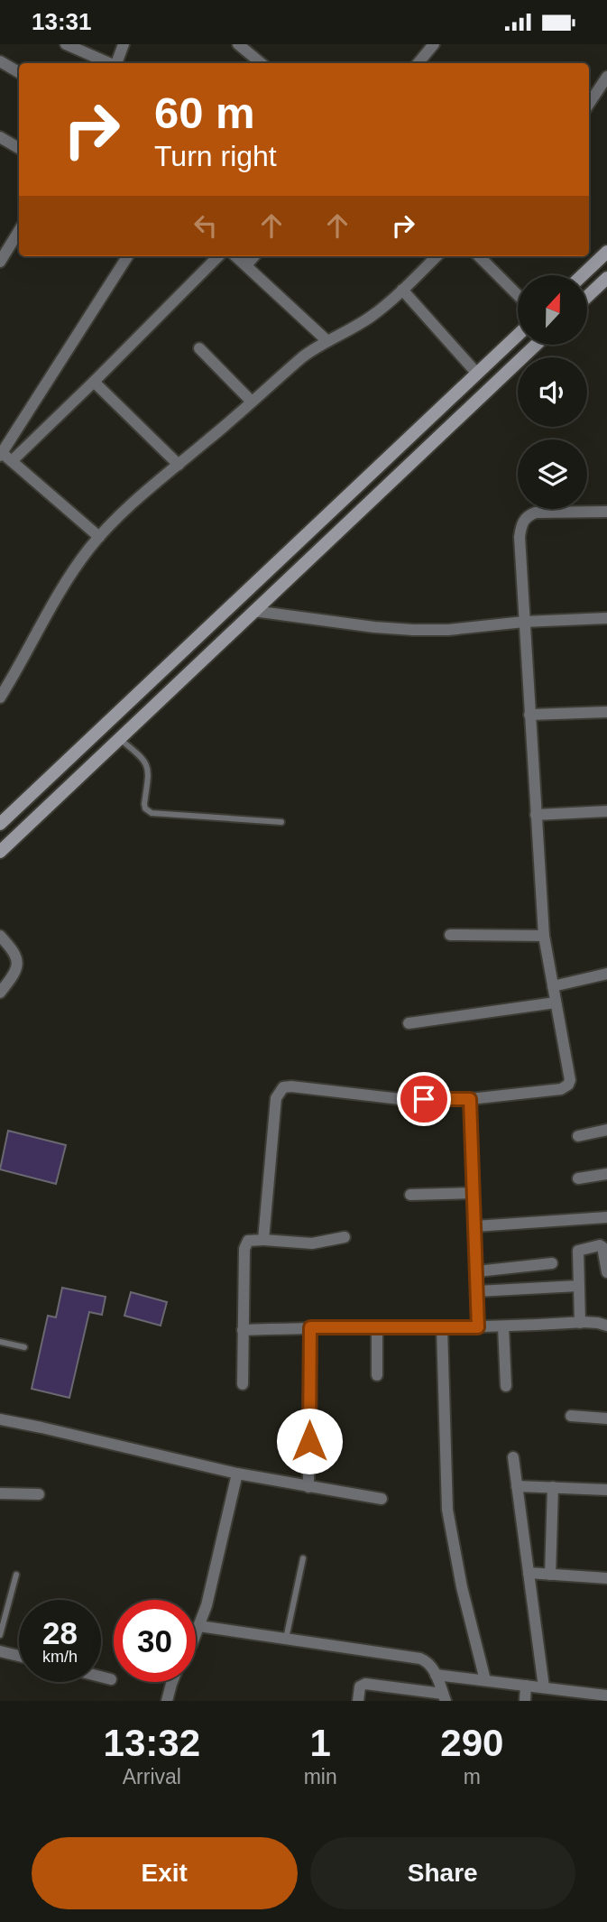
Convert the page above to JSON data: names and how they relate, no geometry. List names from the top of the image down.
{
  "north": "top",
  "page": {
    "status": "13:31",
    "turn": ["60 m", "Turn right"],
    "speed": "28 km/h",
    "limit": "30",
    "eta": [
      "13:32",
      "Arrival",
      "1",
      "min",
      "290",
      "m"
    ],
    "buttons": ["Exit", "Share"]
  }
}
